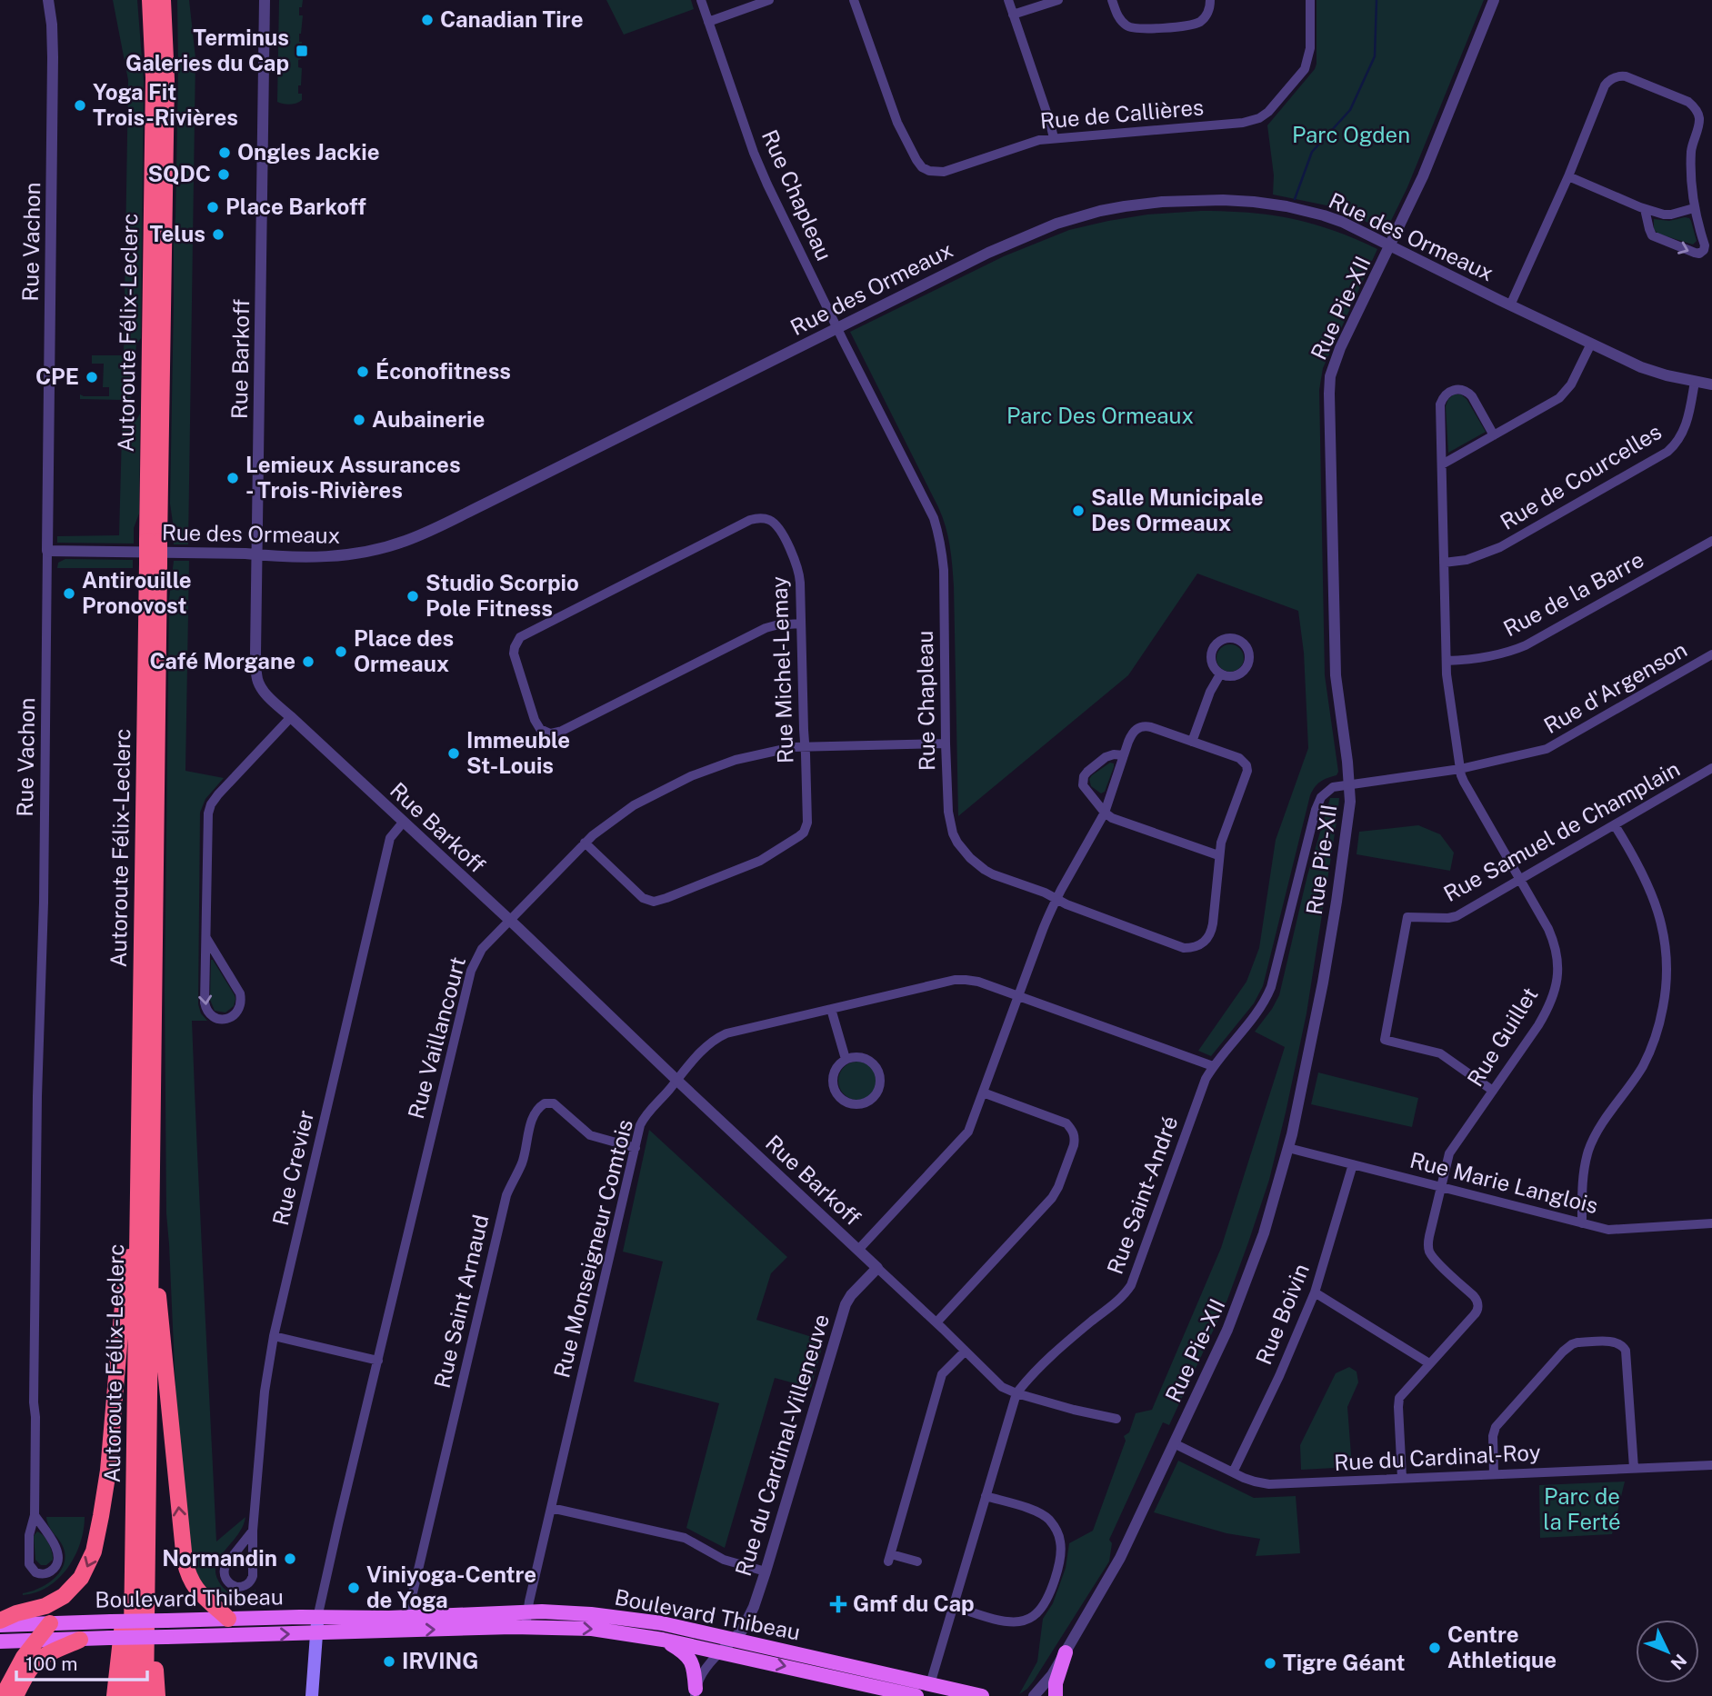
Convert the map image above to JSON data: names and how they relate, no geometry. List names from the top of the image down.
{
  "streets": {
    "highway": ["Autoroute Félix-Leclerc"],
    "main road": ["Boulevard Thibeau"],
    "street": [
      "Rue de Callières",
      "Rue Chapleau",
      "Rue des Ormeaux",
      "Rue Vachon",
      "Rue Pie-XII",
      "Rue Barkoff",
      "Rue de Courcelles",
      "Rue de la Barre",
      "Rue Michel-Lemay",
      "Rue d'Argenson",
      "Rue Samuel de Champlain",
      "Rue Guillet",
      "Rue Vaillancourt",
      "Rue Crevier",
      "Rue Marie Langlois",
      "Rue Saint-André",
      "Rue Monseigneur Comtois",
      "Rue Saint Arnaud",
      "Rue Boivin",
      "Rue du Cardinal-Villeneuve",
      "Rue du Cardinal-Roy"
    ]
  },
  "crossings": [
    ["Rue Chapleau", "Rue des Ormeaux"],
    ["Rue Chapleau", "Rue Vaillancourt"],
    ["Rue des Ormeaux", "Rue Vachon"],
    ["Rue des Ormeaux", "Rue Pie-XII"],
    ["Rue des Ormeaux", "Rue Barkoff"],
    ["Rue des Ormeaux", "Rue de Courcelles"],
    ["Rue Pie-XII", "Rue d'Argenson"],
    ["Rue Pie-XII", "Rue Marie Langlois"],
    ["Rue Pie-XII", "Rue Saint-André"],
    ["Rue Pie-XII", "Rue du Cardinal-Roy"],
    ["Rue Barkoff", "Rue Vaillancourt"],
    ["Rue Barkoff", "Rue Crevier"],
    ["Rue Barkoff", "Rue Saint-André"],
    ["Rue Barkoff", "Rue Monseigneur Comtois"],
    ["Rue Barkoff", "Rue du Cardinal-Villeneuve"],
    ["Rue de Courcelles", "Rue Guillet"],
    ["Rue de la Barre", "Rue Guillet"],
    ["Rue Michel-Lemay", "Rue Vaillancourt"],
    ["Rue d'Argenson", "Rue Guillet"],
    ["Rue d'Argenson", "Rue Saint-André"],
    ["Rue Samuel de Champlain", "Rue Guillet"],
    ["Rue Guillet", "Rue Marie Langlois"],
    ["Rue Guillet", "Rue du Cardinal-Roy"],
    ["Rue Vaillancourt", "Boulevard Thibeau"],
    ["Rue Marie Langlois", "Rue Boivin"],
    ["Rue Saint-André", "Rue Monseigneur Comtois"],
    ["Rue Saint-André", "Boulevard Thibeau"],
    ["Rue Monseigneur Comtois", "Rue Saint Arnaud"],
    ["Rue Monseigneur Comtois", "Boulevard Thibeau"],
    ["Rue Saint Arnaud", "Boulevard Thibeau"],
    ["Rue Boivin", "Rue du Cardinal-Roy"],
    ["Rue du Cardinal-Villeneuve", "Boulevard Thibeau"]
  ],
  "parks": ["Parc Ogden", "Parc Des Ormeaux", "Parc de la Ferté"],
  "places": {
    "other": [
      "Canadian Tire",
      "Yoga Fit Trois-Rivières",
      "Ongles Jackie",
      "SQDC",
      "Place Barkoff",
      "Telus",
      "Éconofitness",
      "CPE",
      "Aubainerie",
      "Lemieux Assurances - Trois-Rivières",
      "Salle Municipale Des Ormeaux",
      "Antirouille Pronovost",
      "Studio Scorpio Pole Fitness",
      "Place des Ormeaux",
      "Café Morgane",
      "Immeuble St-Louis",
      "Normandin",
      "Viniyoga-Centre de Yoga",
      "Centre Athletique",
      "IRVING",
      "Tigre Géant"
    ],
    "transit": ["Terminus Galeries du Cap"],
    "health": ["Gmf du Cap"]
  },
  "scale_bar": "100 m",
  "north": "bottom right"
}
